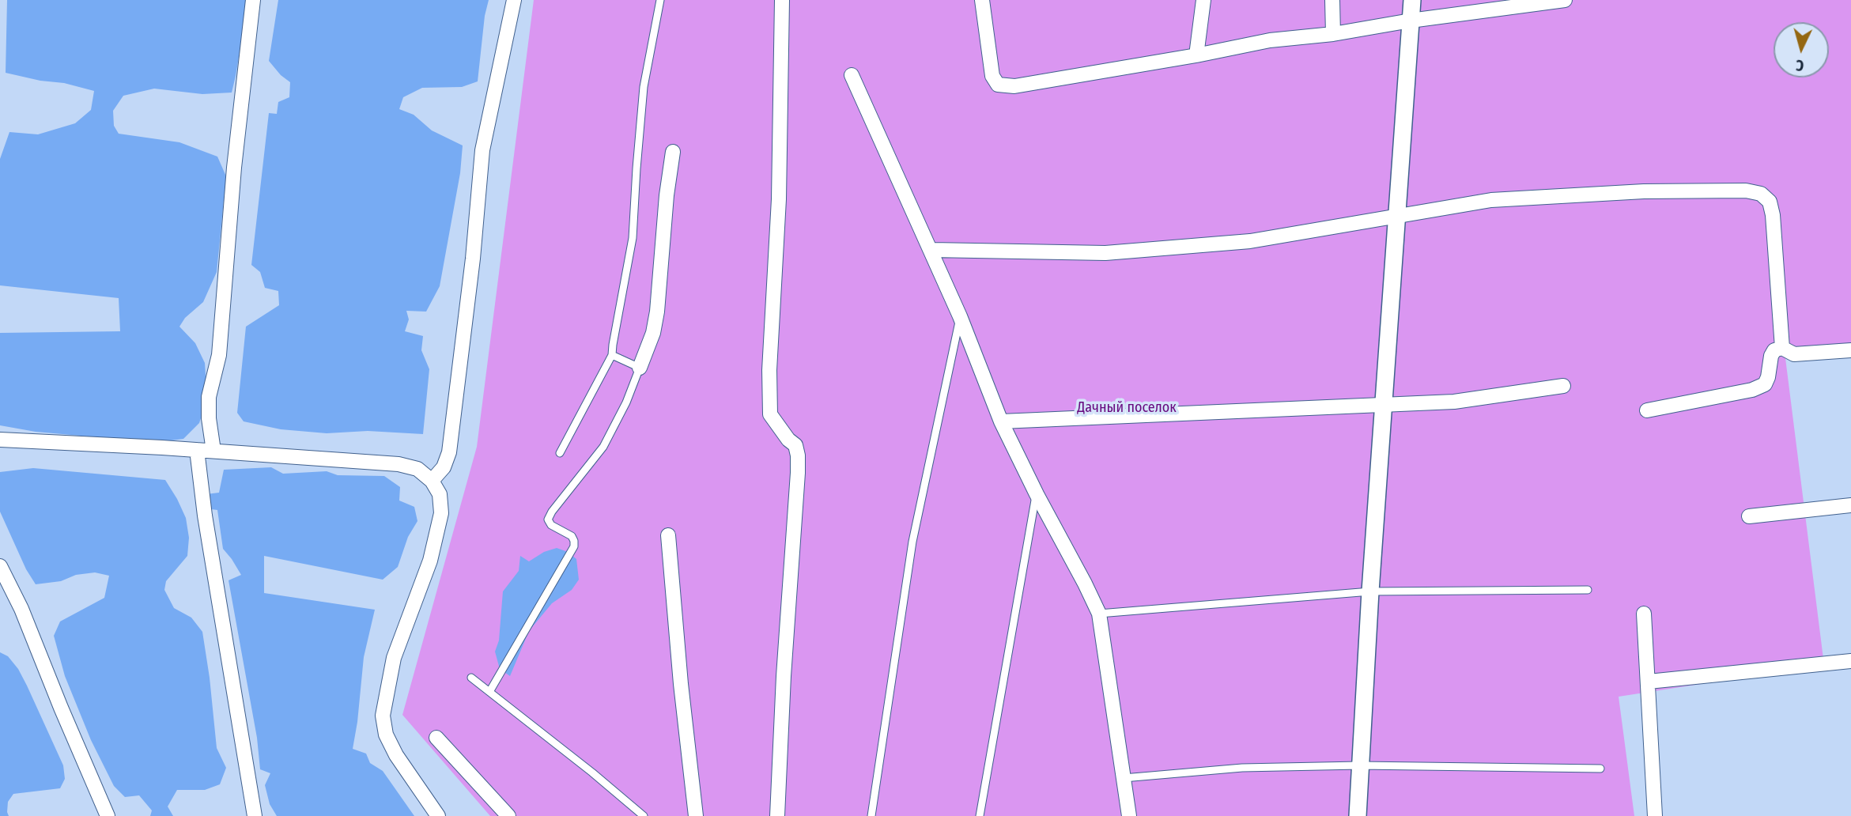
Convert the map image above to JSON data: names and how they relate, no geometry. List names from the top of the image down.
{
  "parks": ["Дачный поселок"],
  "north": "bottom"
}
